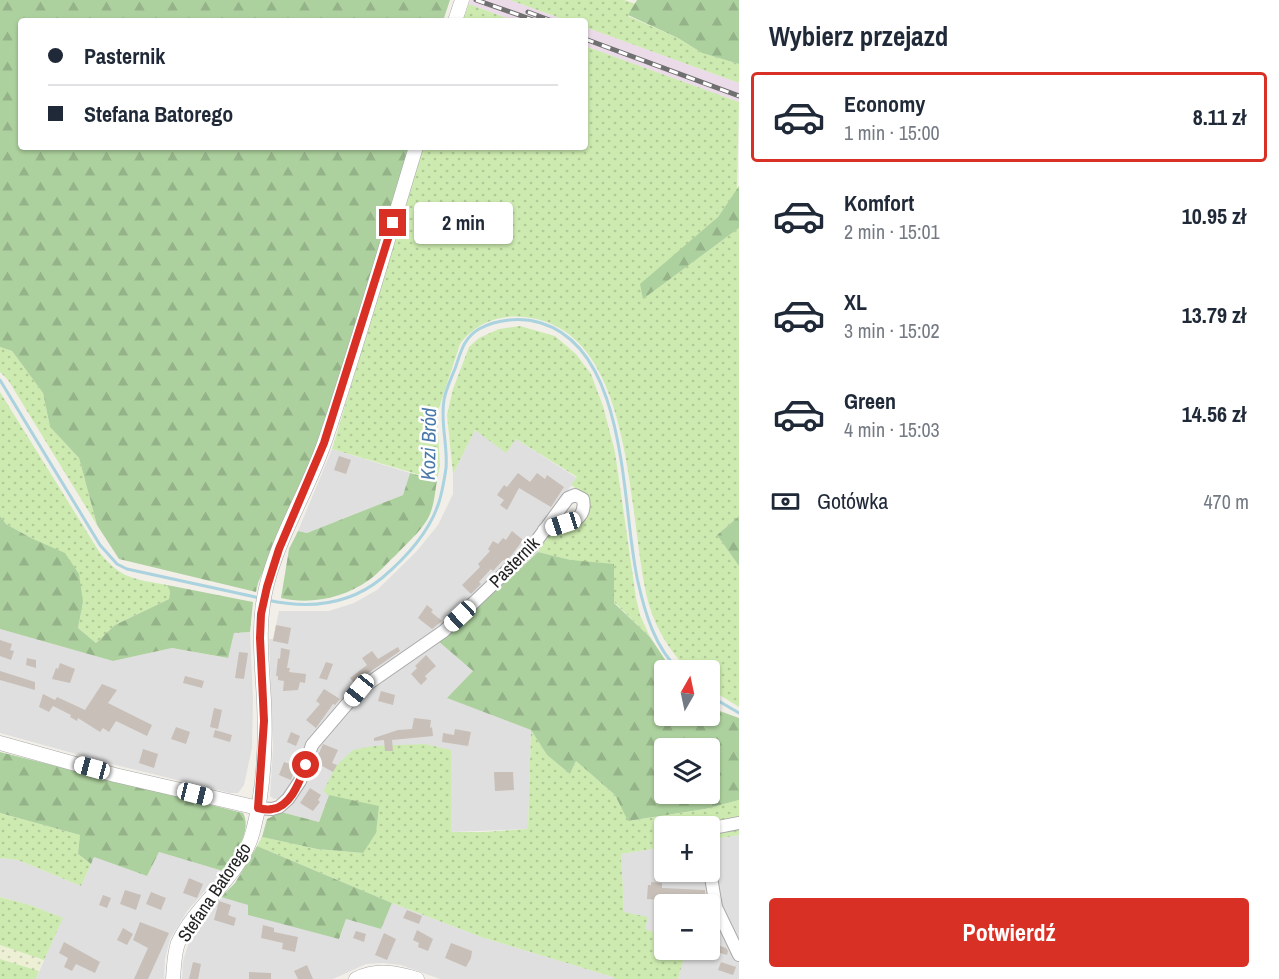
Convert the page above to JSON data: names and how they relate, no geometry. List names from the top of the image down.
{
  "streets": {
    "street": ["Pasternik", "Stefana Batorego"]
  },
  "crossings": [
    ["Pasternik", "Stefana Batorego"]
  ],
  "water": ["Kozi Bród"],
  "north": "top",
  "page": {
    "heading": "Wybierz przejazd",
    "banner": ["Pasternik", "Stefana Batorego"],
    "list": [
      {
        "name": "Economy",
        "note": "1 min · 15:00",
        "value": "8.11 zł"
      },
      {
        "name": "Komfort",
        "note": "2 min · 15:01",
        "value": "10.95 zł"
      },
      {
        "name": "XL",
        "note": "3 min · 15:02",
        "value": "13.79 zł"
      },
      {
        "name": "Green",
        "note": "4 min · 15:03",
        "value": "14.56 zł"
      }
    ],
    "bubble": "2 min",
    "pay": ["Gotówka", "470 m"],
    "map_buttons": ["+", "−"],
    "buttons": "Potwierdź"
  }
}
